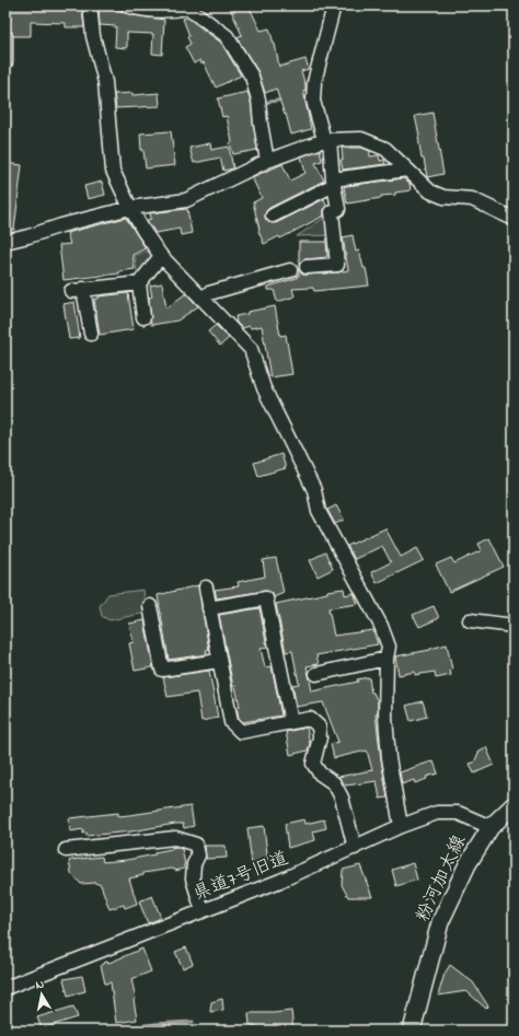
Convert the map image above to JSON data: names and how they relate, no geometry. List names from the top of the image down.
{
  "streets": {
    "main road": ["粉河加太線"],
    "street": ["県道7号旧道"]
  },
  "crossings": [
    ["県道7号旧道", "粉河加太線"]
  ],
  "north": "top"
}
